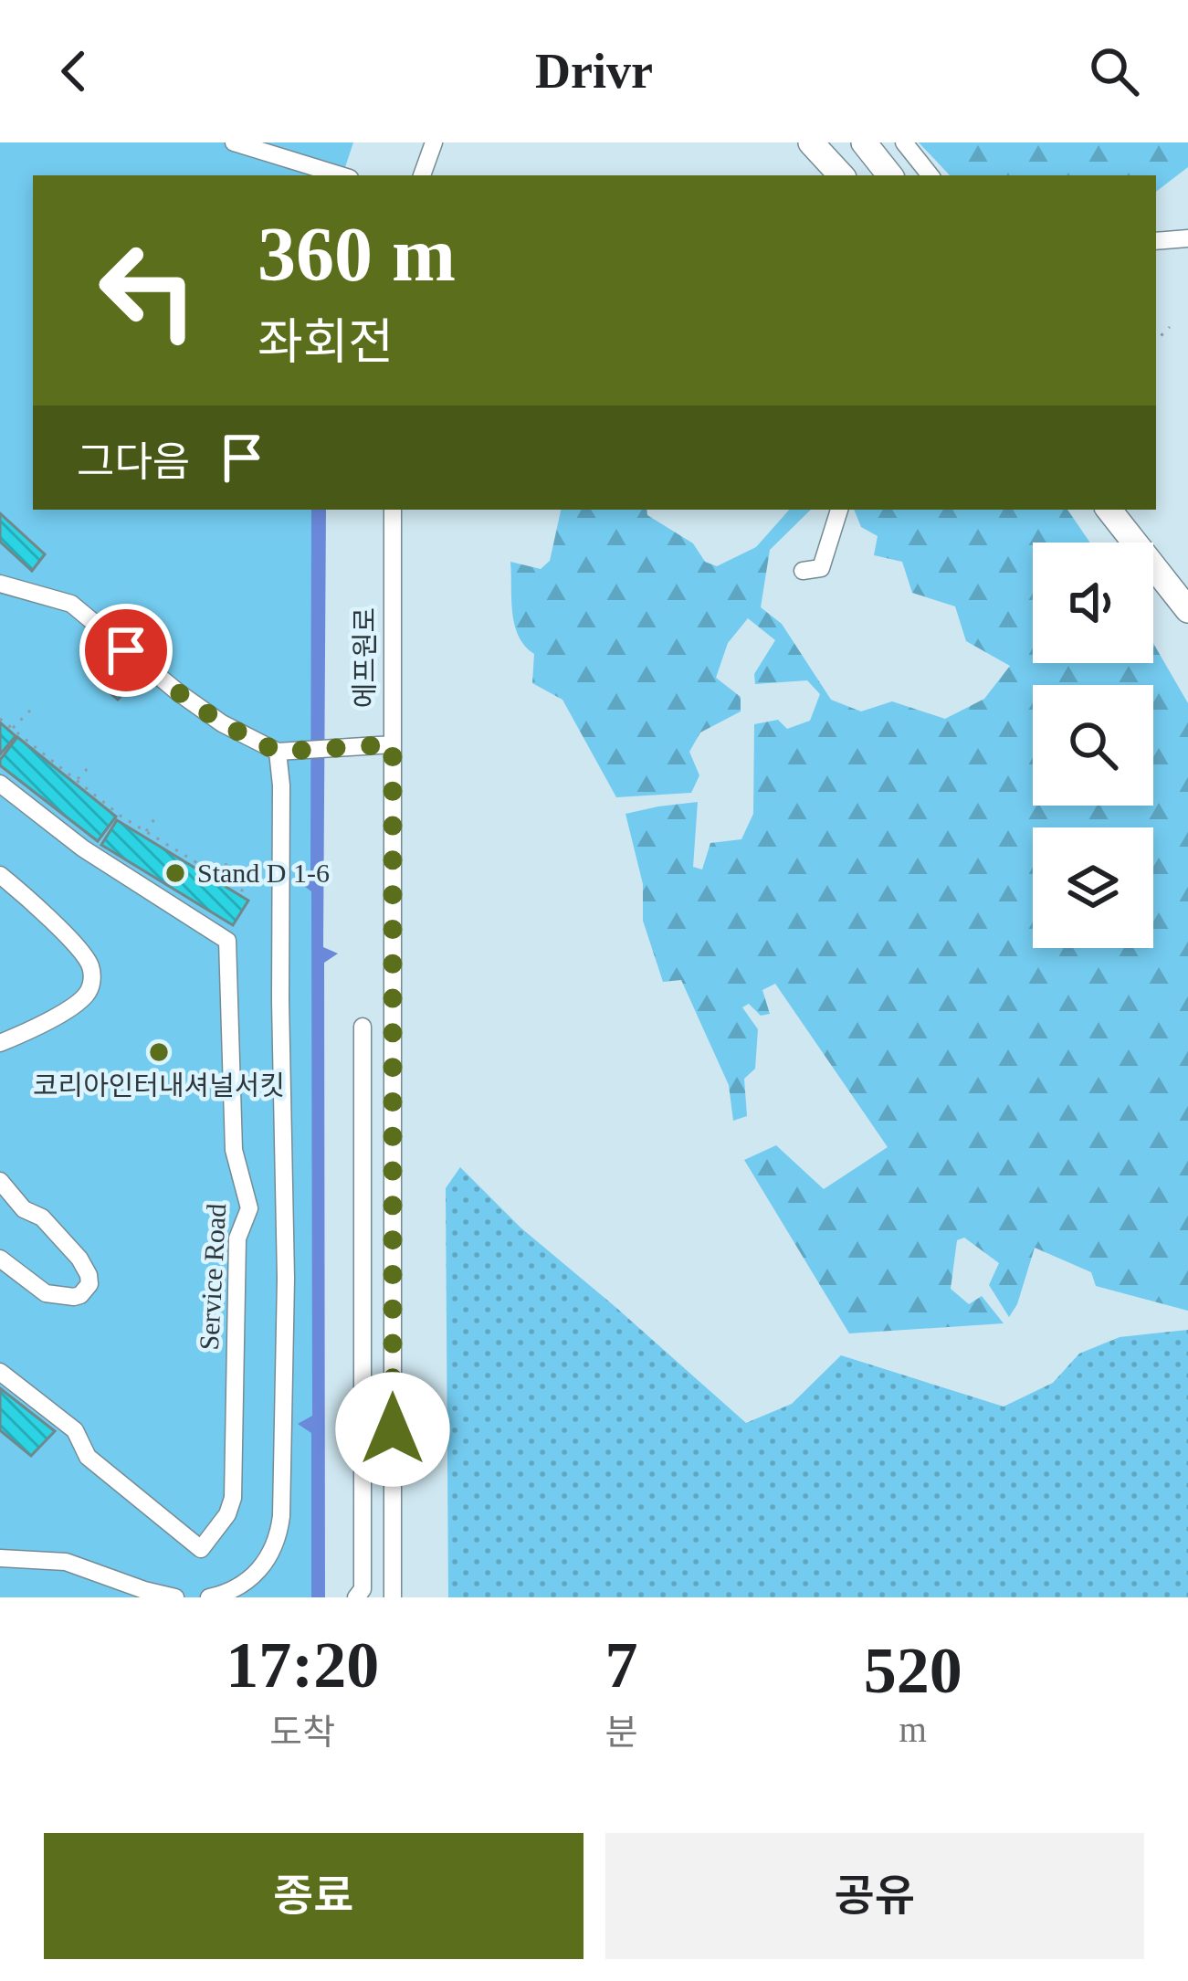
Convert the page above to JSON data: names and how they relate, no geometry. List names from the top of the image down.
{
  "streets": {
    "street": ["에프원로", "Service Road"]
  },
  "places": ["Stand D 1-6", "코리아인터내셔널서킷"],
  "page": {
    "header": "Drivr",
    "turn": ["360 m", "좌회전"],
    "then": "그다음",
    "eta": [
      "17:20",
      "도착",
      "7",
      "분",
      "520",
      "m"
    ],
    "buttons": ["종료", "공유"]
  }
}
